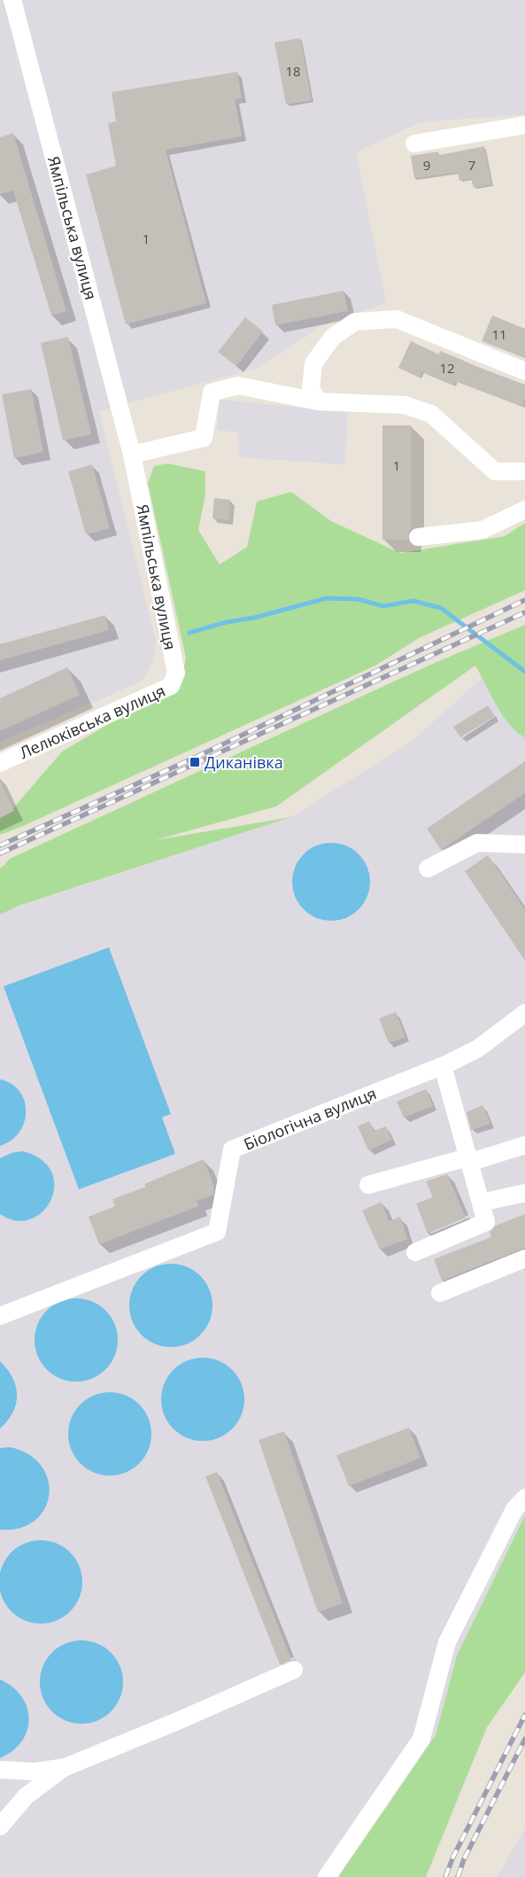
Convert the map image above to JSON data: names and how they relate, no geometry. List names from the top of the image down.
{
  "streets": {
    "street": ["Ямпільська вулиця", "Лелюківська вулиця", "Біологічна вулиця"]
  },
  "crossings": [
    ["Ямпільська вулиця", "Лелюківська вулиця"]
  ],
  "places": {
    "transit": ["Диканівка"]
  },
  "house_numbers": [
    "18",
    "9",
    "7",
    "1",
    "11",
    "12",
    "1"
  ]
}
